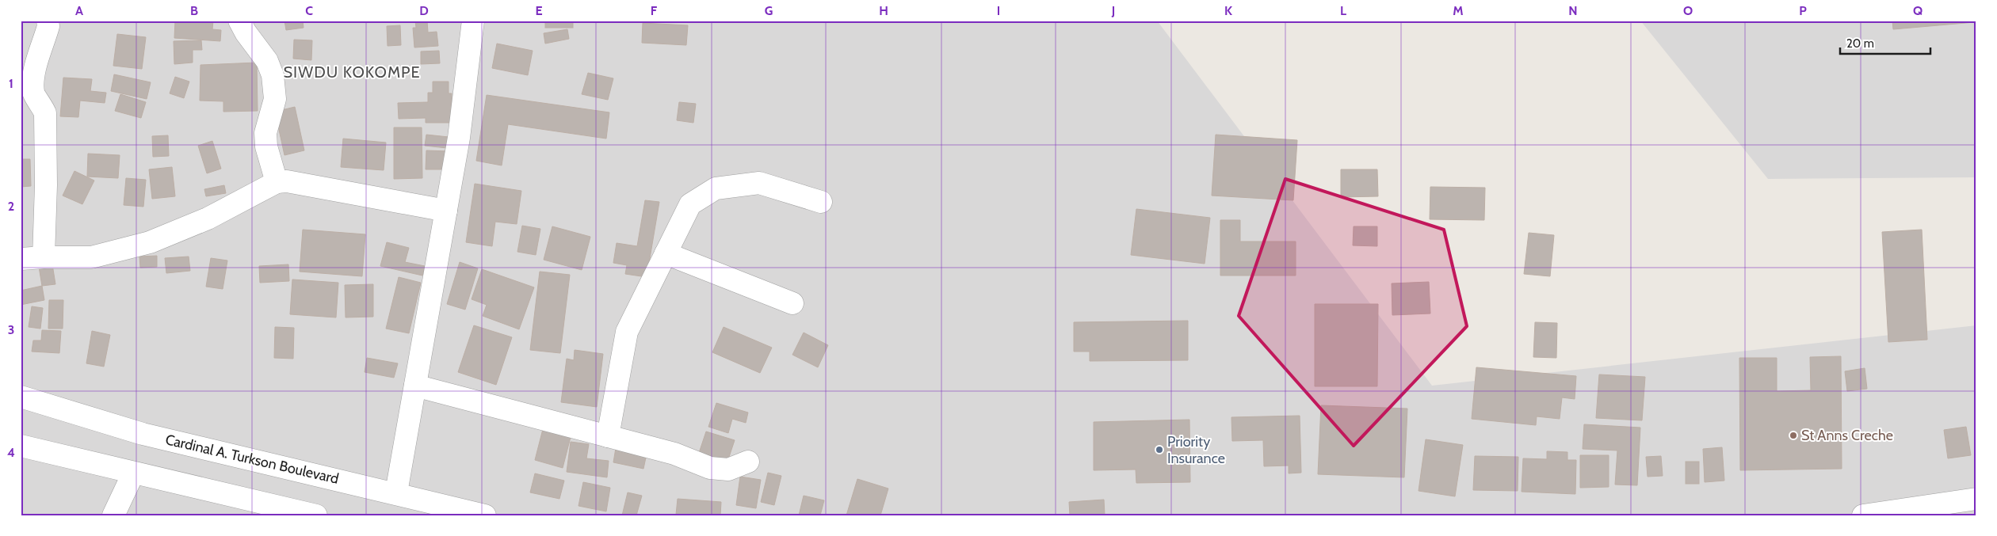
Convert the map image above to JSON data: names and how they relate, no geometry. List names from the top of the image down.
{
  "streets": {
    "street": ["Cardinal A. Turkson Boulevard"]
  },
  "districts": ["SIWDU KOKOMPE"],
  "places": ["St Anns Creche", "Priority Insurance"],
  "scale_bar": "20 m",
  "grid": {
    "columns": [
      "A",
      "B",
      "C",
      "D",
      "E",
      "F",
      "G",
      "H",
      "I",
      "J",
      "K",
      "L",
      "M",
      "N",
      "O",
      "P",
      "Q"
    ],
    "rows": [
      "1",
      "2",
      "3",
      "4"
    ]
  }
}
